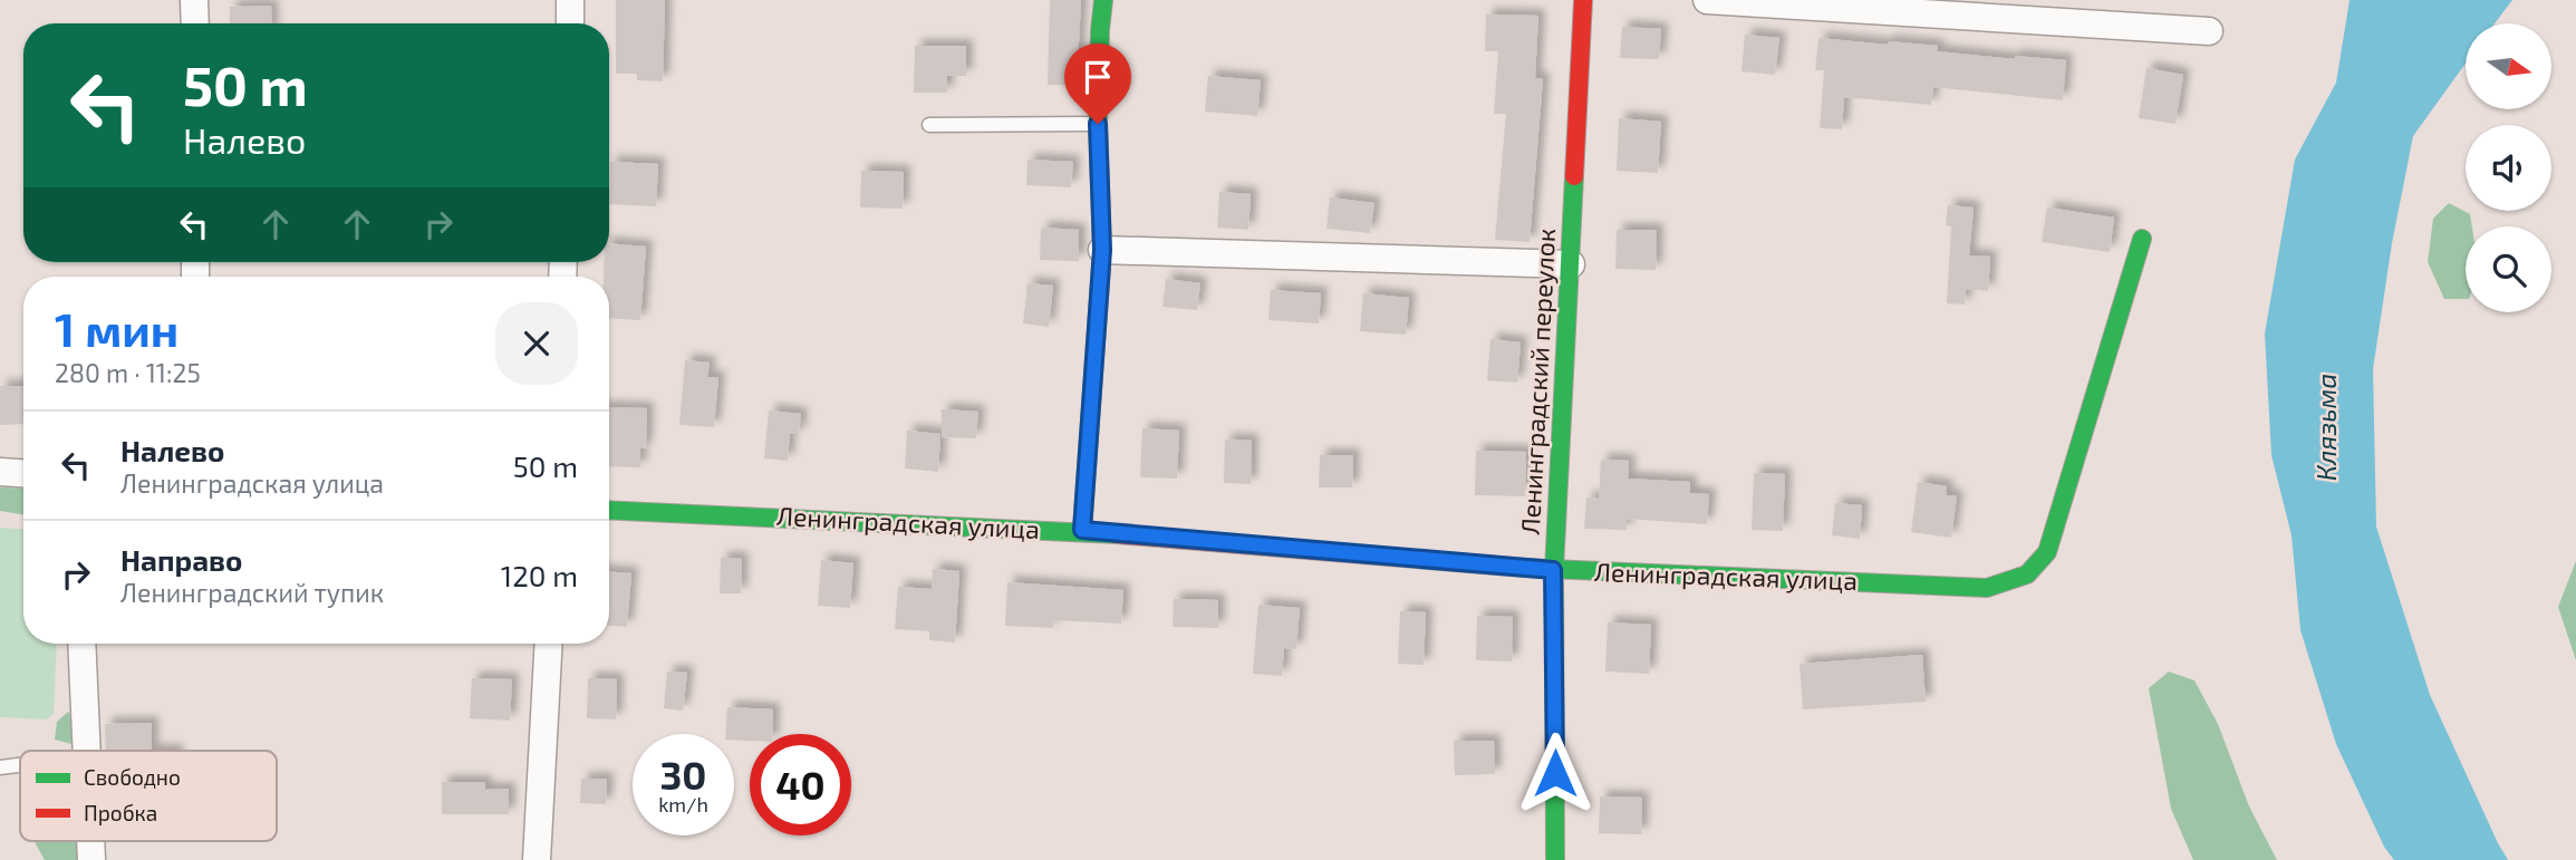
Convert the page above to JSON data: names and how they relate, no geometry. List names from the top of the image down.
{
  "streets": {
    "street": ["Ленинградский переулок", "Ленинградская улица"]
  },
  "crossings": [
    ["Ленинградский переулок", "Ленинградская улица"]
  ],
  "water": ["Клязьма"],
  "legend": ["Свободно", "Пробка"],
  "north": "right",
  "page": {
    "turn": ["50 m", "Налево"],
    "heading": ["1 мин", "280 m · 11:25"],
    "list": [
      {
        "name": "Налево",
        "note": "Ленинградская улица",
        "value": "50 m"
      },
      {
        "name": "Направо",
        "note": "Ленинградский тупик",
        "value": "120 m"
      }
    ],
    "speed": "30 km/h",
    "limit": "40"
  }
}
